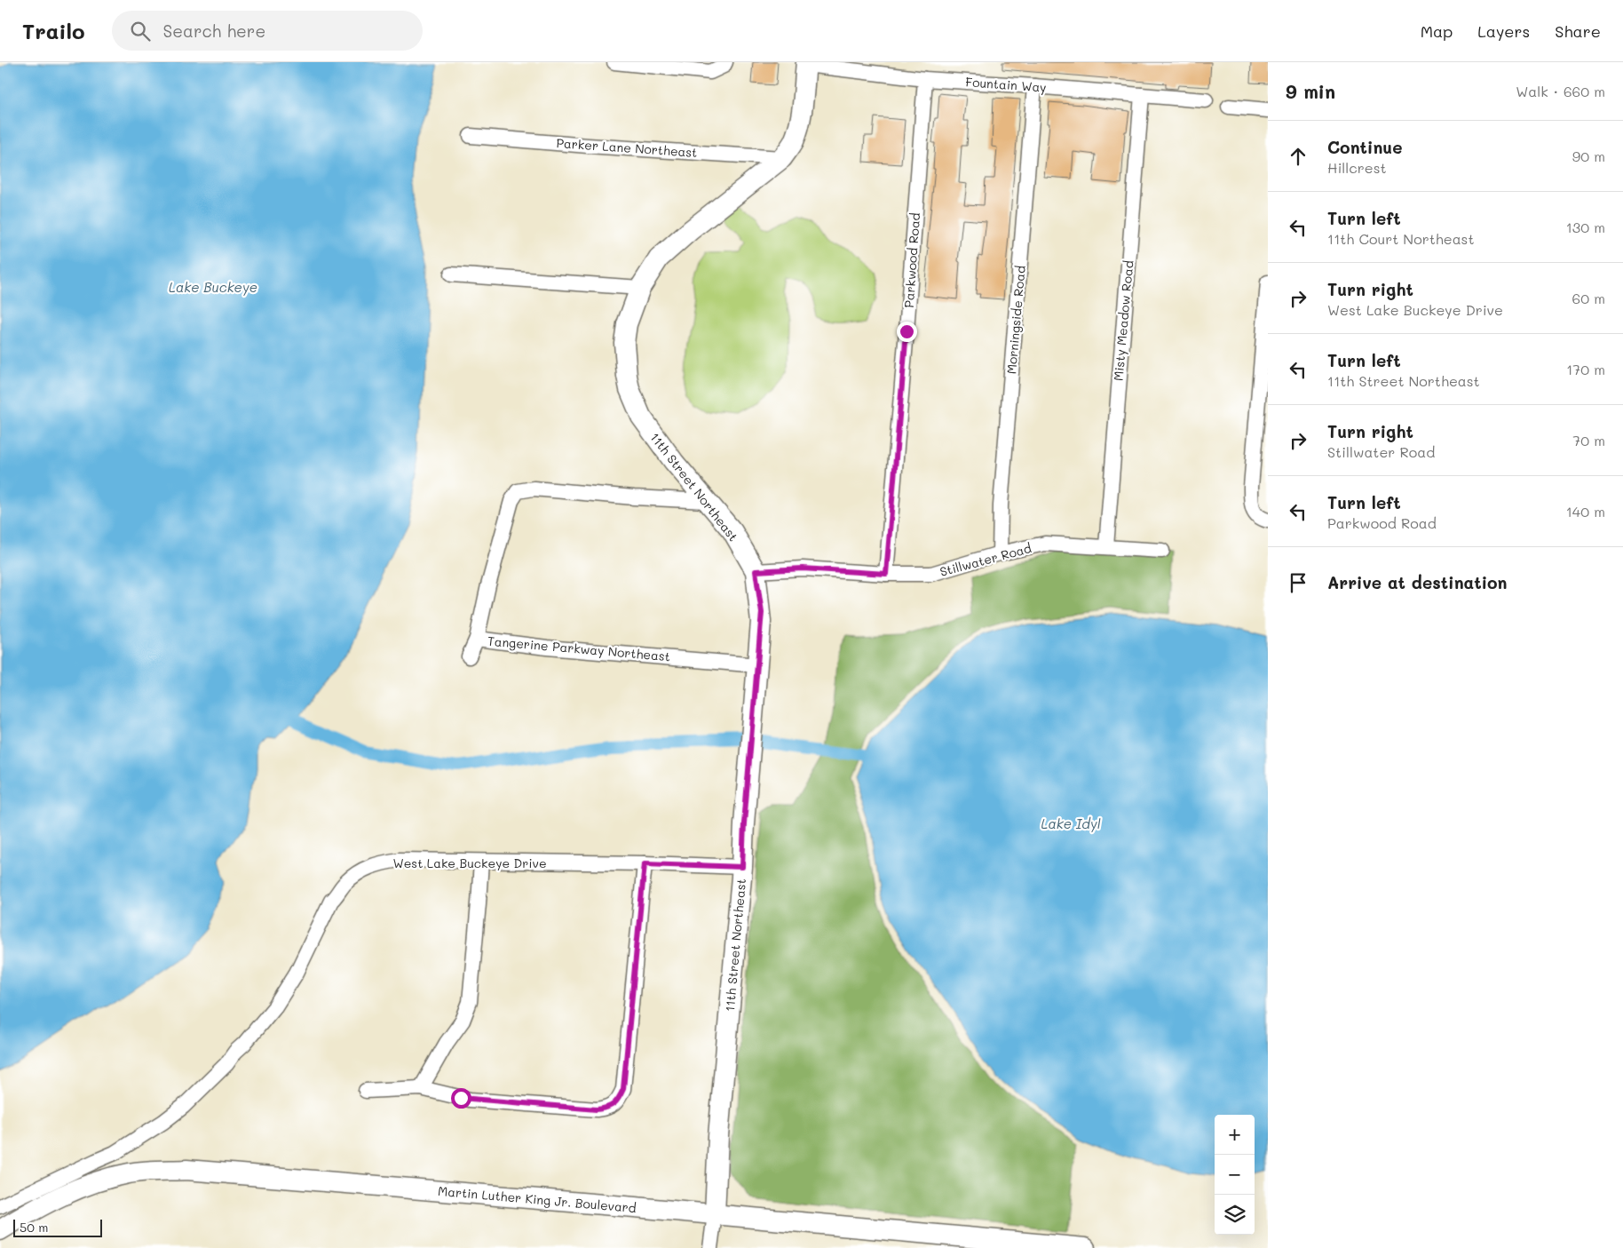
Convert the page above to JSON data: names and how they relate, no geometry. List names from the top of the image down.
{
  "streets": {
    "street": [
      "Fountain Way",
      "Parker Lane Northeast",
      "Parkwood Road",
      "Morningside Road",
      "Misty Meadow Road",
      "11th Street Northeast",
      "Stillwater Road",
      "Tangerine Parkway Northeast",
      "West Lake Buckeye Drive",
      "Martin Luther King Jr. Boulevard"
    ]
  },
  "crossings": [
    ["Fountain Way", "Parkwood Road"],
    ["Fountain Way", "Morningside Road"],
    ["Fountain Way", "Misty Meadow Road"],
    ["Fountain Way", "11th Street Northeast"],
    ["Parker Lane Northeast", "11th Street Northeast"],
    ["Parkwood Road", "Stillwater Road"],
    ["Morningside Road", "Stillwater Road"],
    ["Misty Meadow Road", "Stillwater Road"],
    ["11th Street Northeast", "Stillwater Road"],
    ["11th Street Northeast", "Tangerine Parkway Northeast"],
    ["11th Street Northeast", "West Lake Buckeye Drive"],
    ["11th Street Northeast", "Martin Luther King Jr. Boulevard"]
  ],
  "water": ["Lake Buckeye", "Lake Idyl"],
  "scale_bar": "50 m",
  "page": {
    "header": "Trailo",
    "search": "Search here",
    "nav": ["Map", "Layers", "Share"],
    "heading": ["9 min", "Walk · 660 m"],
    "list": [
      ["Continue", "Hillcrest", "90 m"],
      ["Turn left", "11th Court Northeast", "130 m"],
      ["Turn right", "West Lake Buckeye Drive", "60 m"],
      ["Turn left", "11th Street Northeast", "170 m"],
      ["Turn right", "Stillwater Road", "70 m"],
      ["Turn left", "Parkwood Road", "140 m"],
      "Arrive at destination"
    ],
    "map_buttons": ["+", "−"],
    "scale": "50 m"
  }
}
